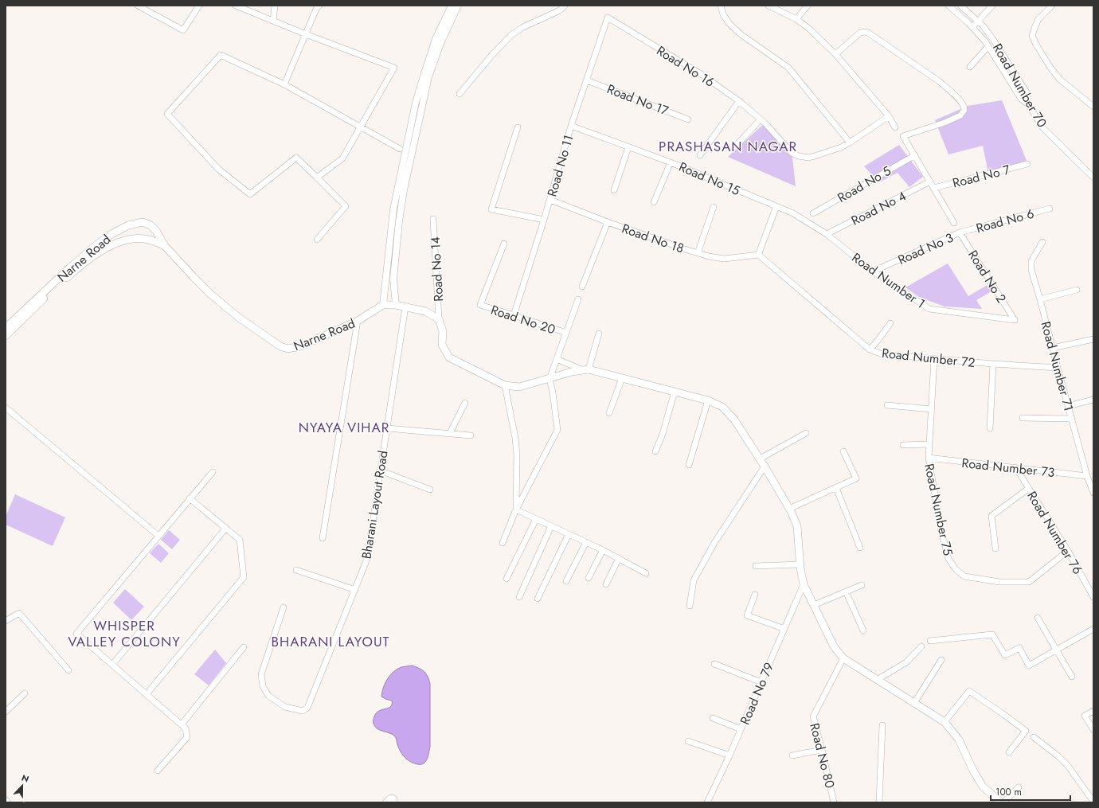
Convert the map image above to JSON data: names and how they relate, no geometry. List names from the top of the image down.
{
  "streets": {
    "main road": ["Narne Road"],
    "street": [
      "Road No 16",
      "Road Number 70",
      "Road No 17",
      "Road No 11",
      "Road No 7",
      "Road No 15",
      "Road No 5",
      "Road No 4",
      "Road No 6",
      "Road No 18",
      "Road No 3",
      "Road No 14",
      "Road No 2",
      "Road Number 1",
      "Road No 20",
      "Road Number 72",
      "Road Number 71",
      "Road Number 73",
      "Bharani Layout Road",
      "Road Number 75",
      "Road Number 76",
      "Road No 79",
      "Road No 80"
    ]
  },
  "crossings": [
    ["Road No 16", "Road No 11"],
    ["Road No 17", "Road No 11"],
    ["Road No 11", "Road No 15"],
    ["Road No 11", "Road No 18"],
    ["Road No 11", "Road No 20"],
    ["Road No 15", "Road Number 1"],
    ["Road No 4", "Road Number 1"],
    ["Road No 6", "Road No 3"],
    ["Road No 6", "Road No 2"],
    ["Road No 18", "Road Number 72"],
    ["Road No 3", "Road No 2"],
    ["Road No 3", "Road Number 1"],
    ["Road No 2", "Road Number 1"],
    ["Road Number 72", "Road Number 71"],
    ["Road Number 72", "Road Number 75"],
    ["Road Number 71", "Road Number 73"],
    ["Road Number 73", "Road Number 75"],
    ["Road Number 73", "Road Number 76"],
    ["Road Number 75", "Road Number 76"]
  ],
  "districts": [
    "PRASHASAN NAGAR",
    "NYAYA VIHAR",
    "WHISPER VALLEY COLONY",
    "BHARANI LAYOUT"
  ],
  "scale_bar": "100 m",
  "north": "top"
}
